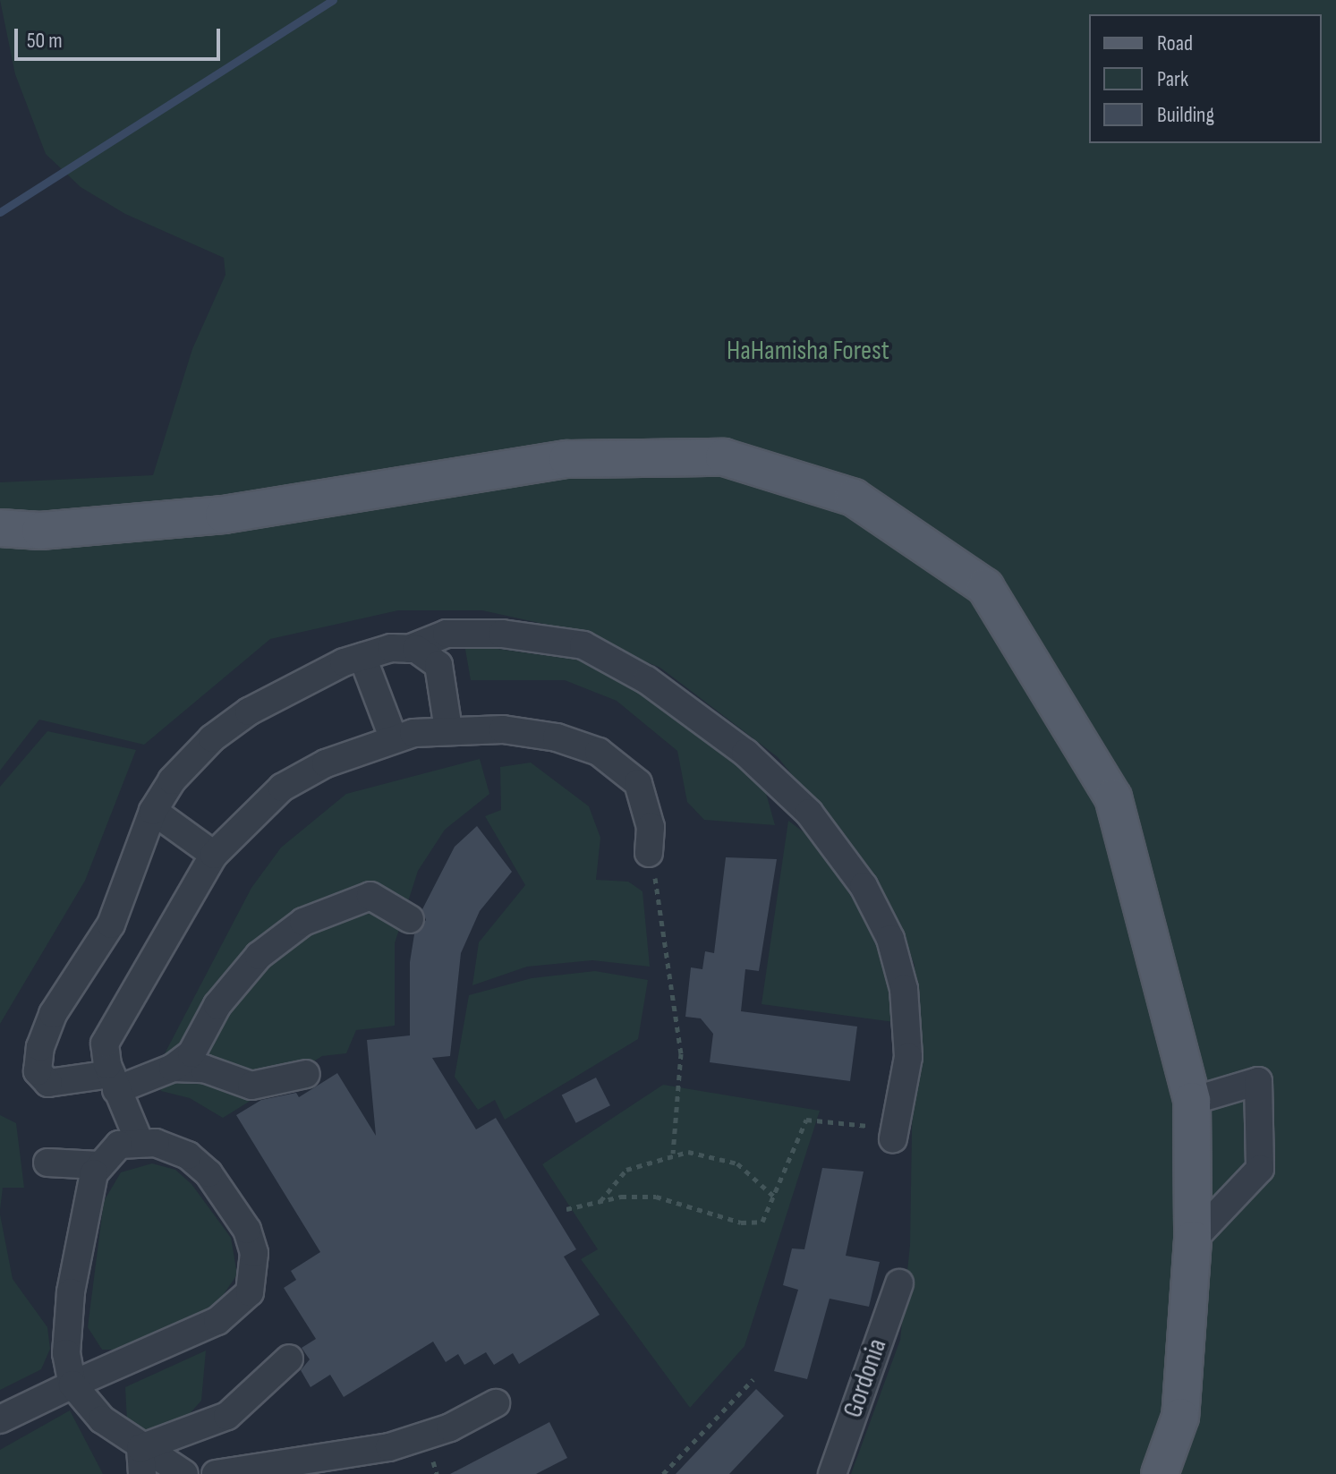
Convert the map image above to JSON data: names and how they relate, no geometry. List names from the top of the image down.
{
  "streets": {
    "street": ["Gordonia"]
  },
  "parks": ["HaHamisha Forest"],
  "legend": ["Road", "Park", "Building"],
  "scale_bar": "50 m"
}
